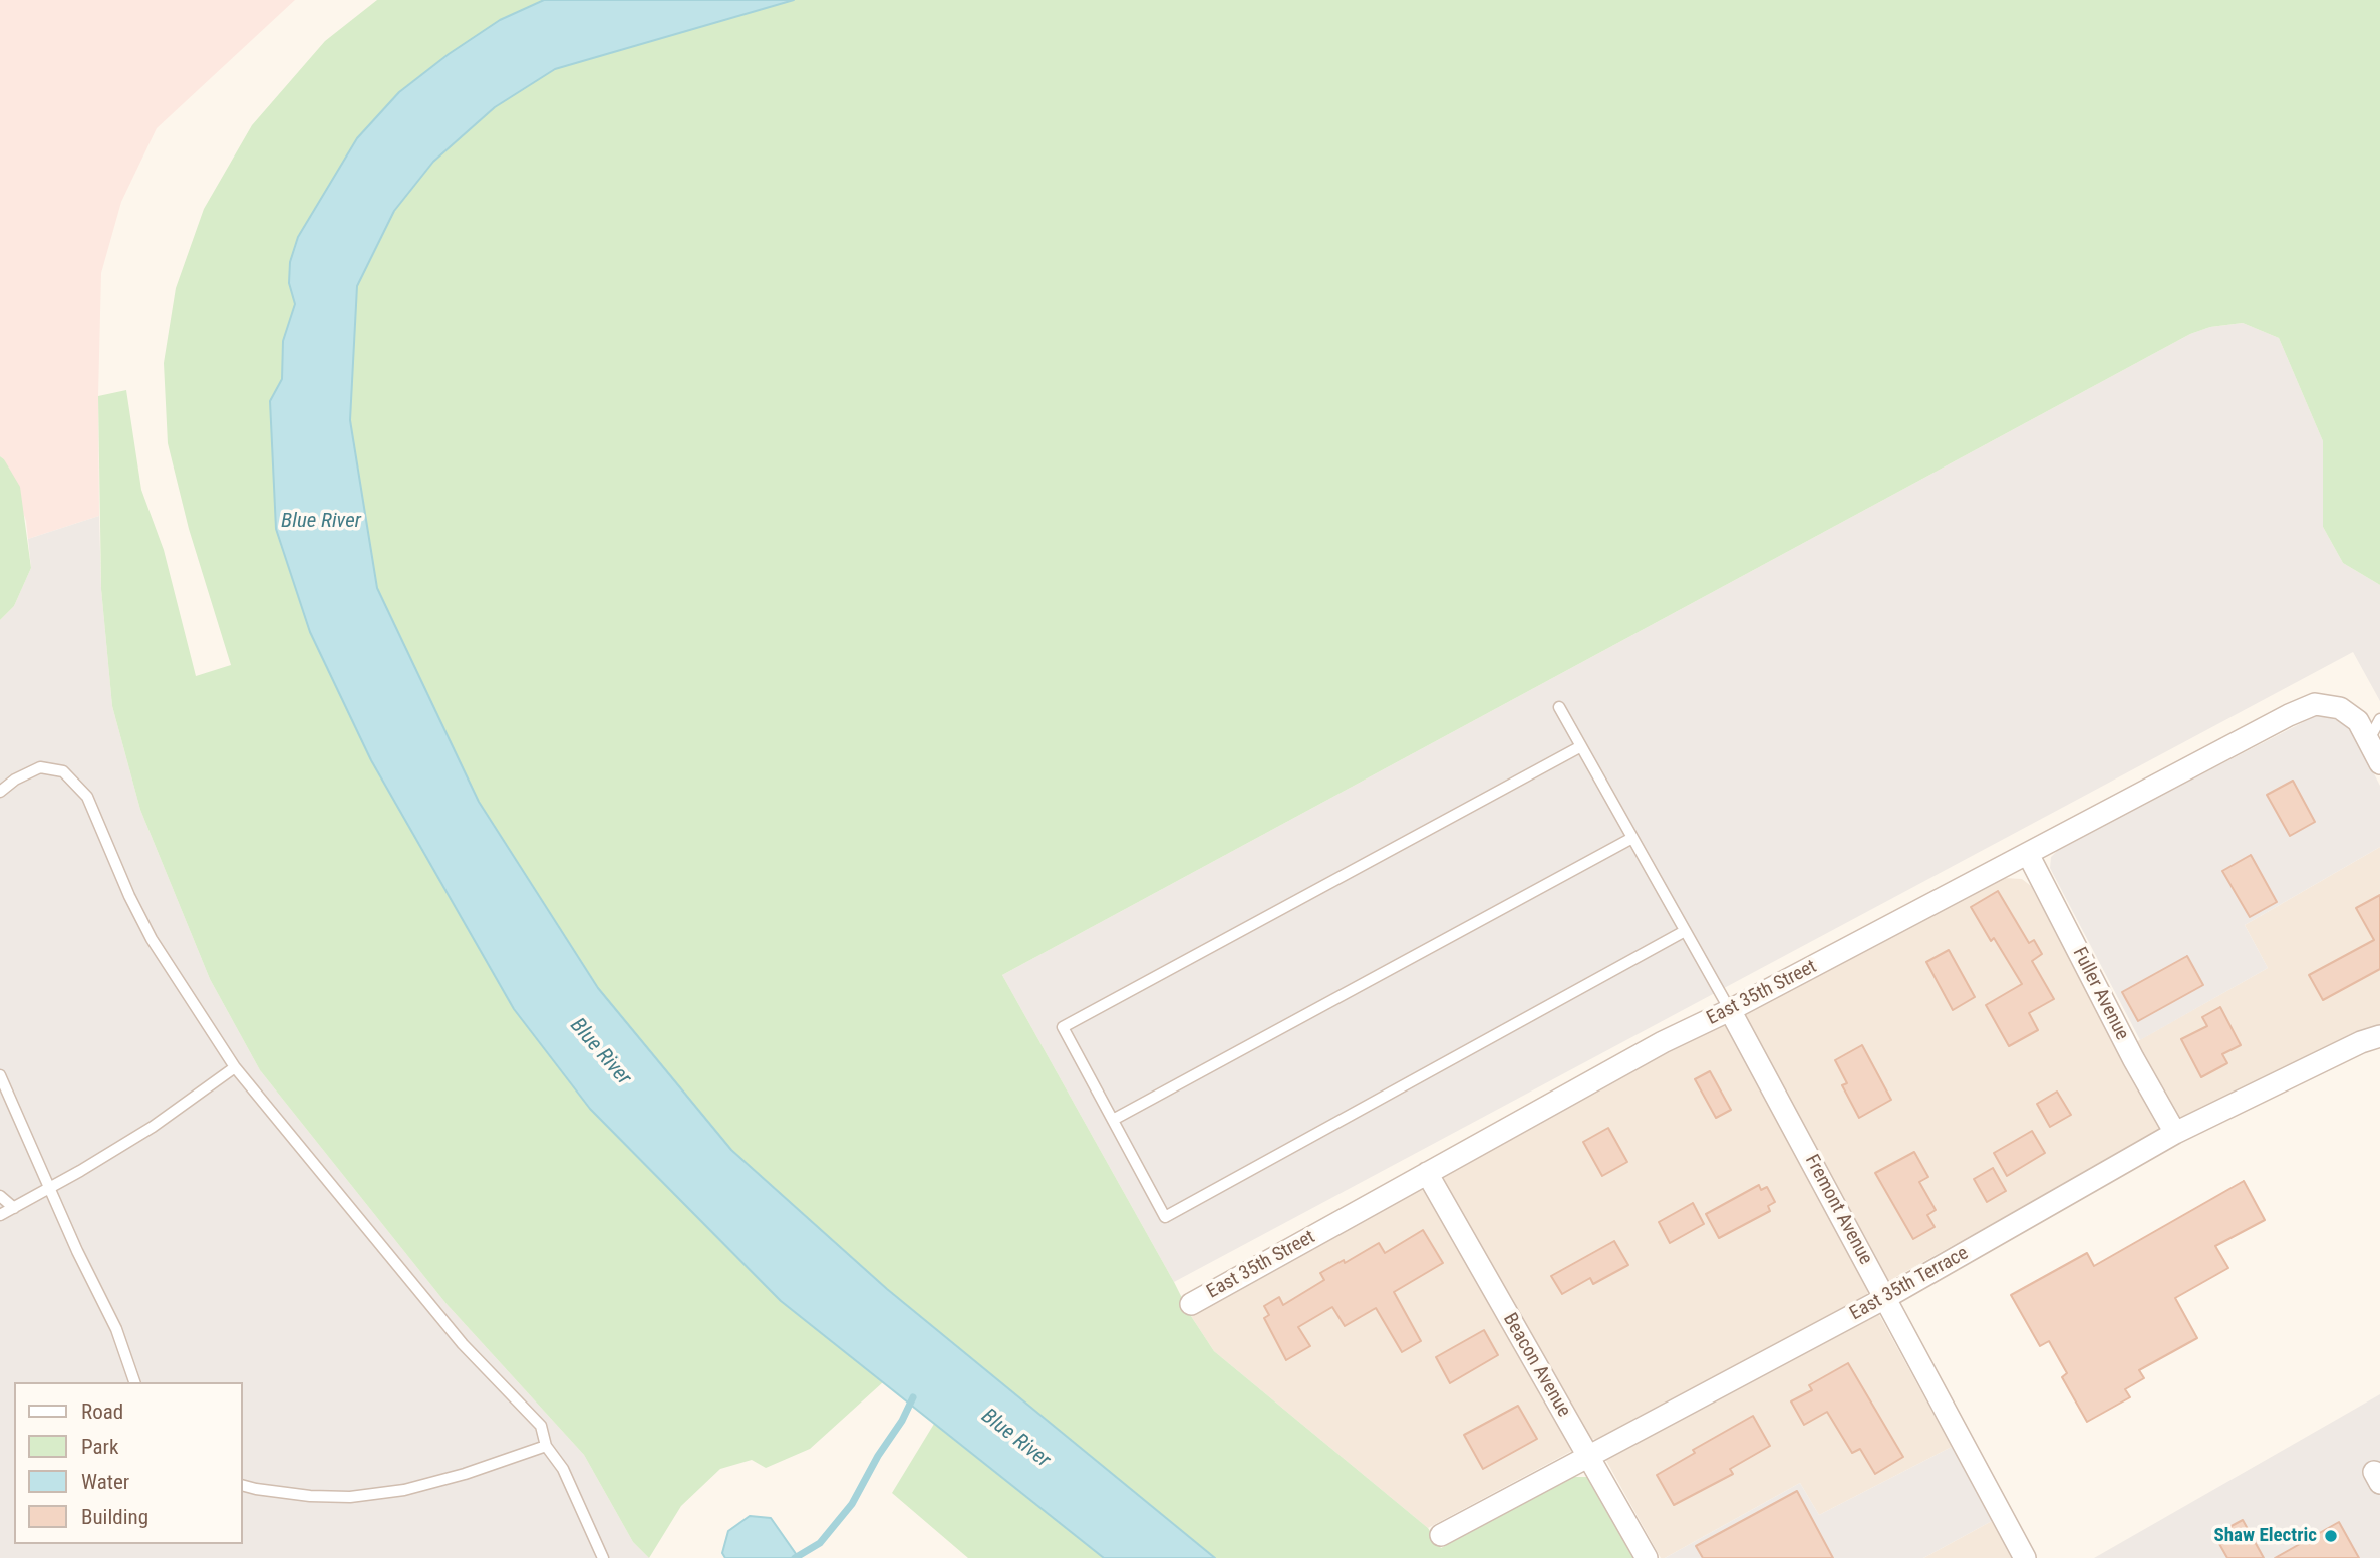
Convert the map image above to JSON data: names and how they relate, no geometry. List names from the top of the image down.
{
  "streets": {
    "street": [
      "East 35th Street",
      "Fuller Avenue",
      "Fremont Avenue",
      "East 35th Terrace",
      "Beacon Avenue"
    ]
  },
  "crossings": [
    ["East 35th Street", "Fuller Avenue"],
    ["East 35th Street", "Fremont Avenue"],
    ["East 35th Street", "Beacon Avenue"],
    ["Fuller Avenue", "East 35th Terrace"],
    ["Fremont Avenue", "East 35th Terrace"],
    ["East 35th Terrace", "Beacon Avenue"]
  ],
  "water": ["Blue River"],
  "places": ["Shaw Electric"],
  "legend": [
    "Road",
    "Park",
    "Water",
    "Building"
  ]
}
